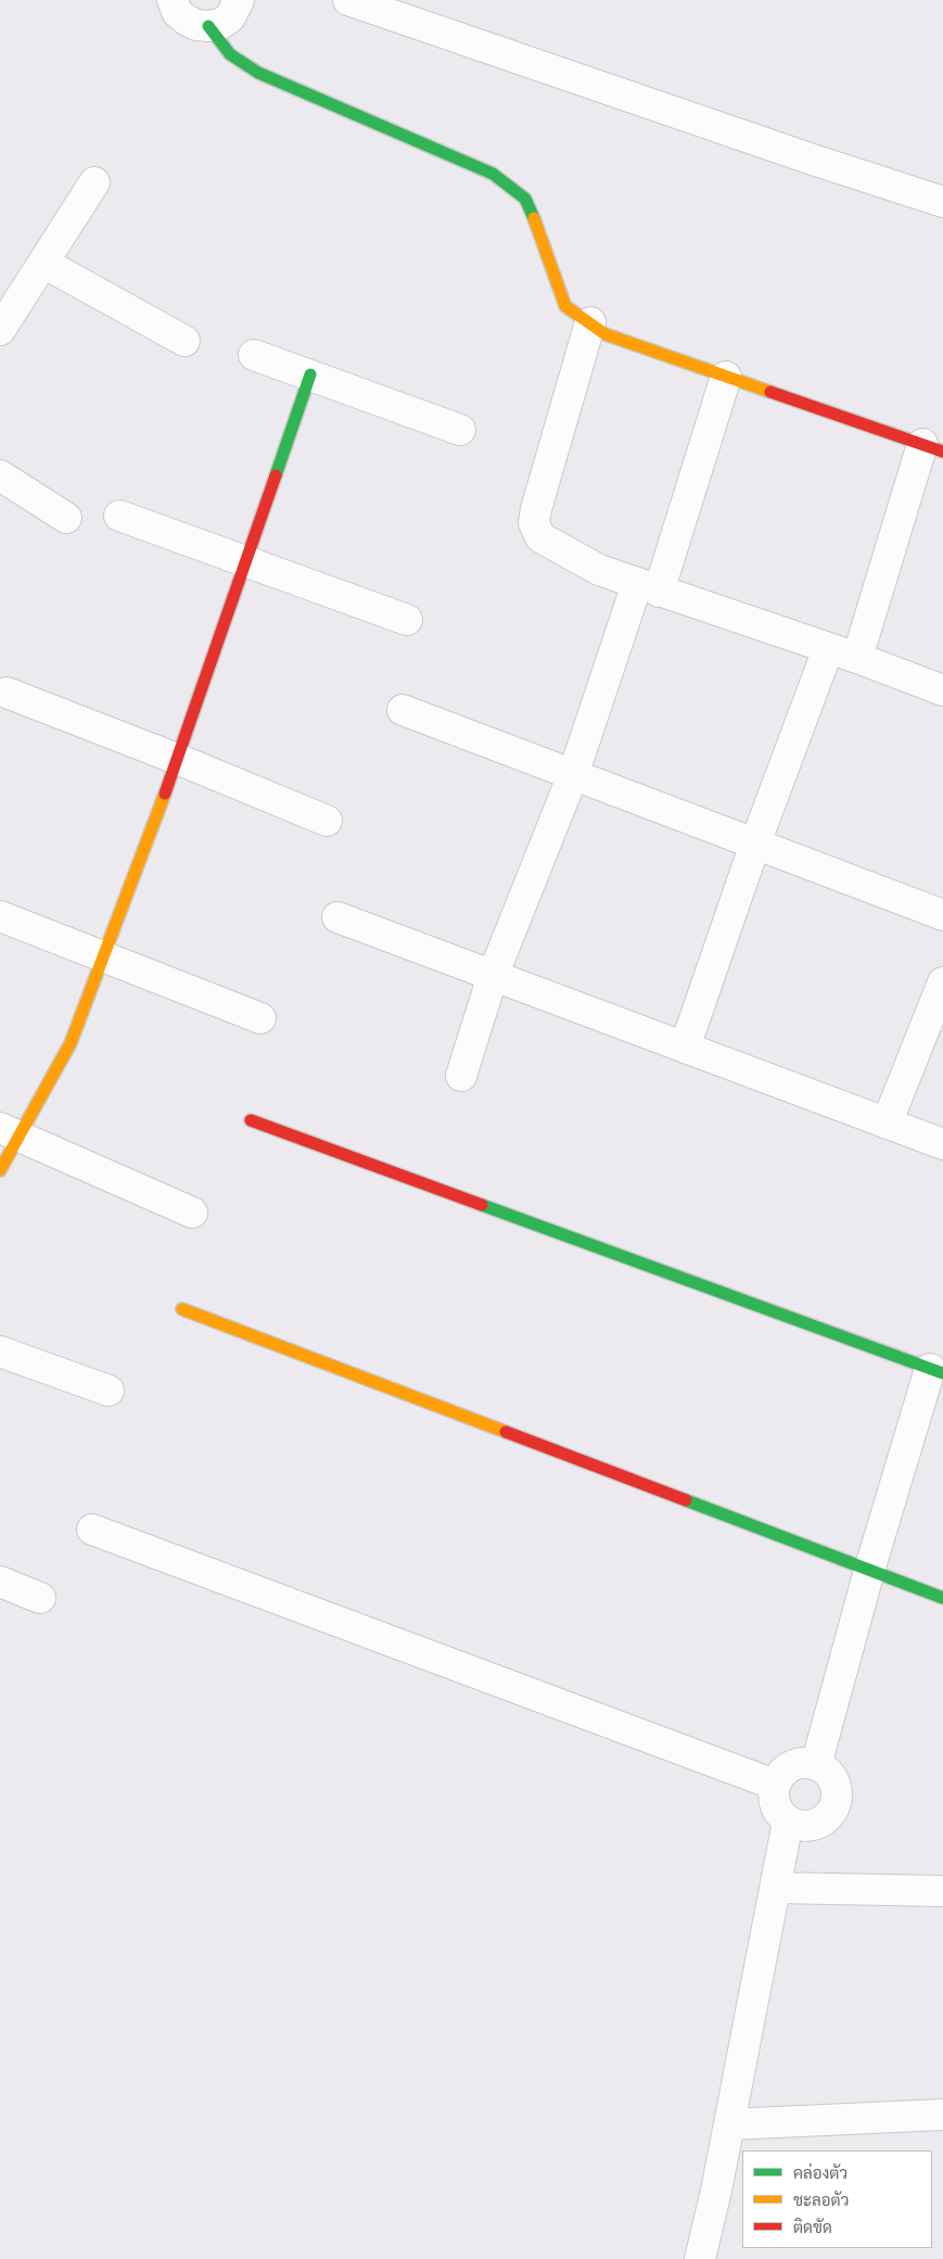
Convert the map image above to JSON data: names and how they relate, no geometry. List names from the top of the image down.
{
  "legend": ["คล่องตัว", "ชะลอตัว", "ติดขัด"]
}
